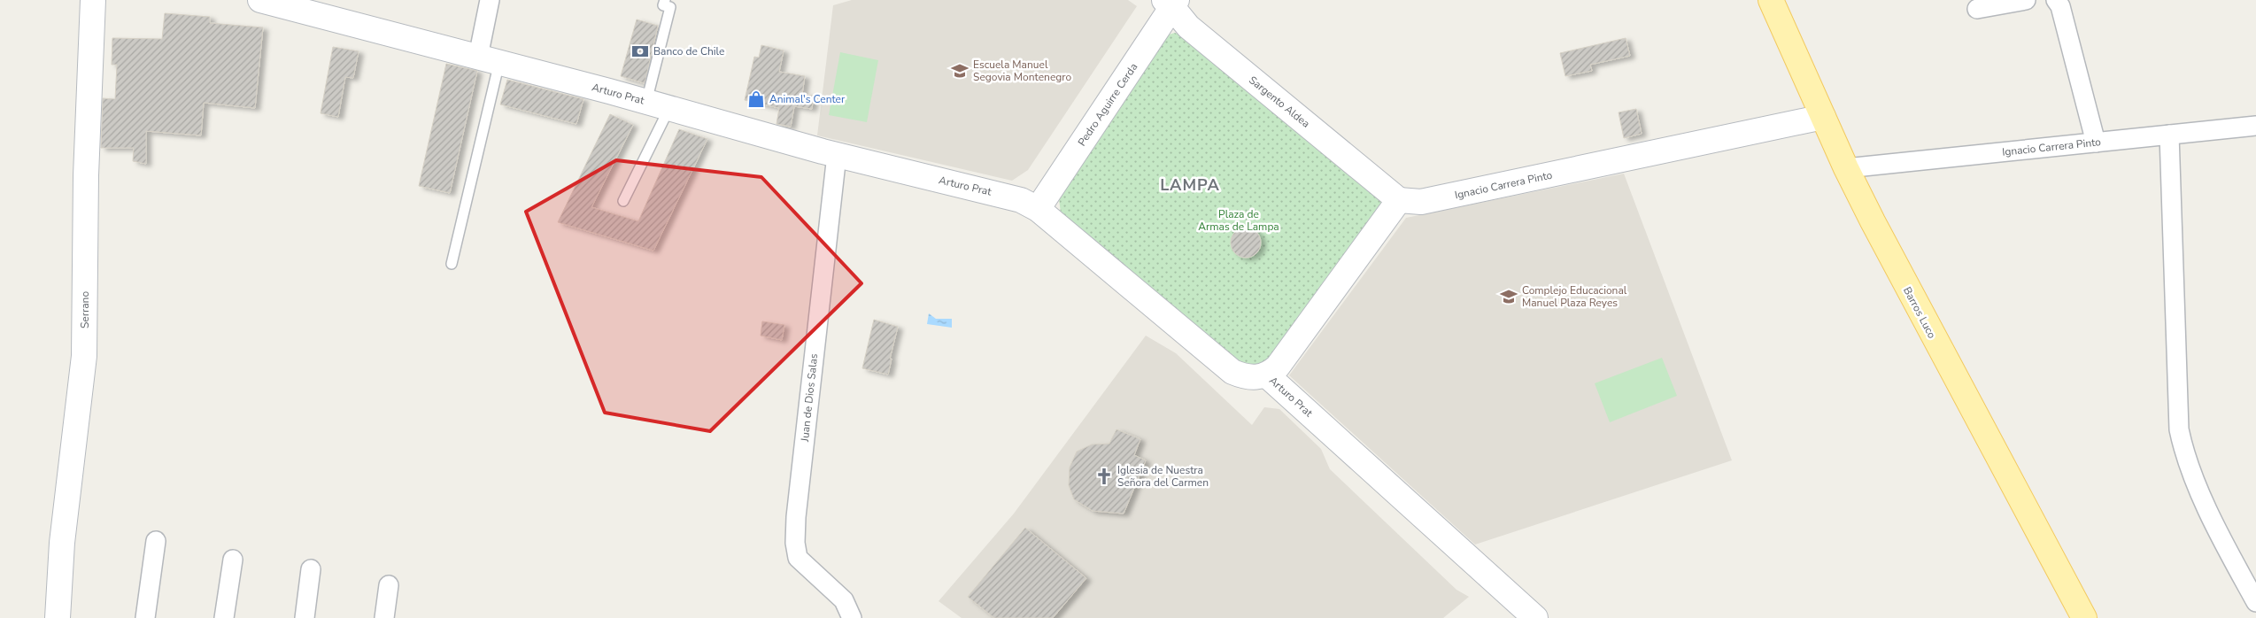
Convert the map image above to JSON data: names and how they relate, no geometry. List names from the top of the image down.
{
  "streets": {
    "main road": [
      "Arturo Prat",
      "Sargento Aldea",
      "Pedro Aguirre Cerda",
      "Ignacio Carrera Pinto",
      "Serrano",
      "Barros Luco"
    ],
    "street": ["Juan de Dios Salas"]
  },
  "crossings": [
    ["Arturo Prat", "Pedro Aguirre Cerda"],
    ["Arturo Prat", "Juan de Dios Salas"],
    ["Sargento Aldea", "Pedro Aguirre Cerda"],
    ["Sargento Aldea", "Ignacio Carrera Pinto"],
    ["Ignacio Carrera Pinto", "Barros Luco"]
  ],
  "districts": ["LAMPA"],
  "parks": ["Plaza de Armas de Lampa"],
  "places": {
    "bank": ["Banco de Chile"],
    "school or university": ["Escuela Manuel Segovia Montenegro", "Complejo Educacional Manuel Plaza Reyes"],
    "shop": ["Animal's Center"],
    "church": ["Iglesia de Nuestra Señora del Carmen"]
  }
}
